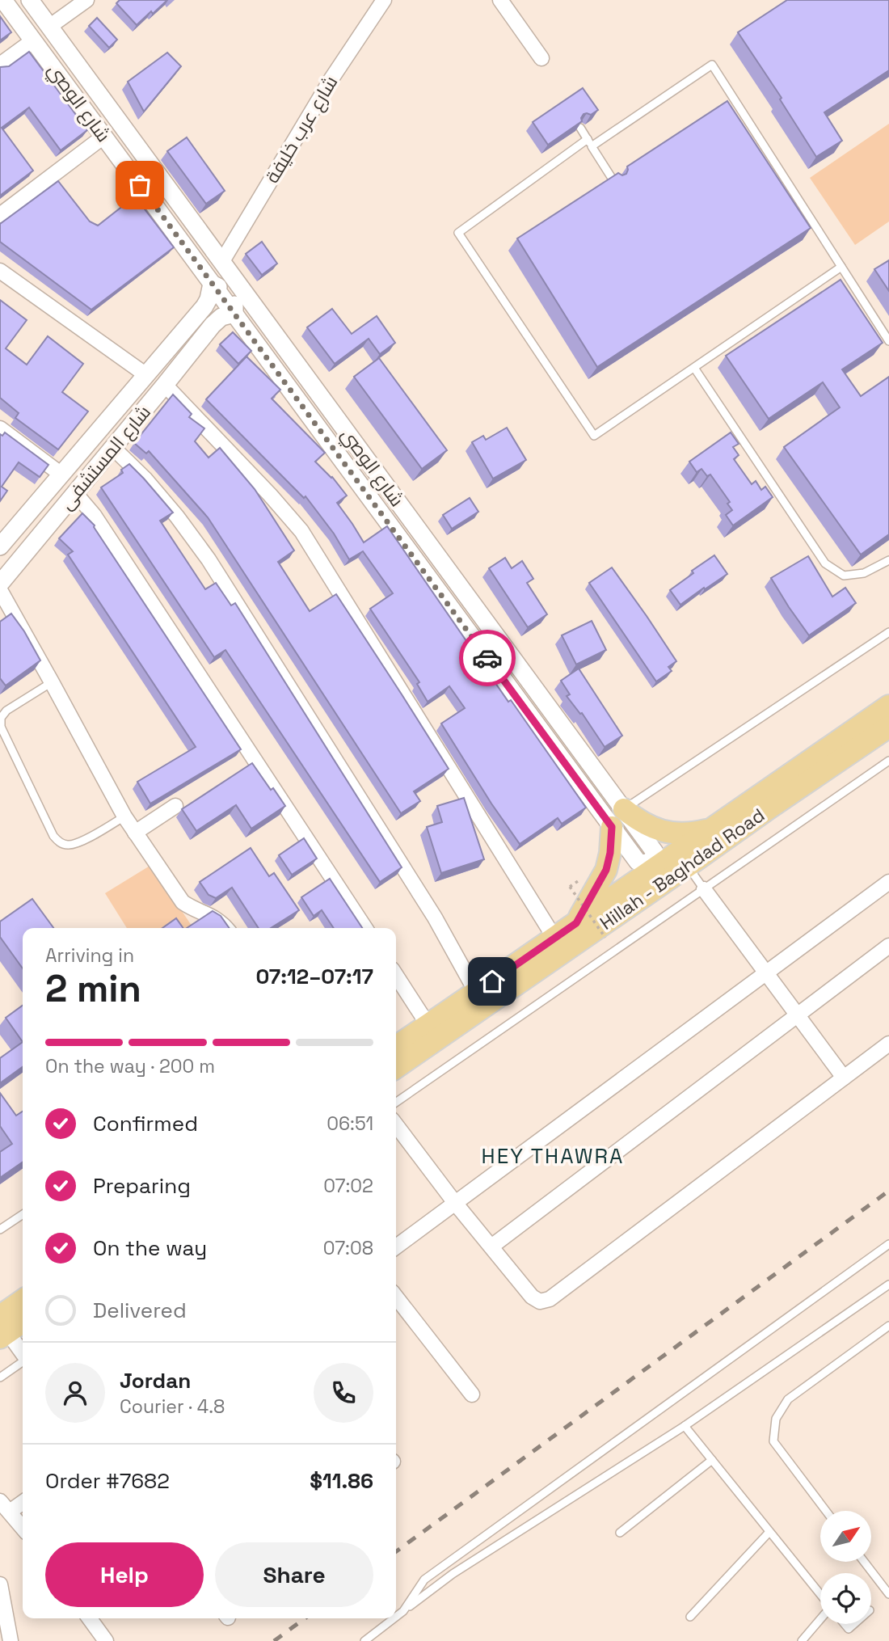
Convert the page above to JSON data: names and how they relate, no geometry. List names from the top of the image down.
{
  "streets": {
    "main road": ["Hillah - Baghdad Road"],
    "street": ["شارع الوصي", "شارع عرب خليفة", "شارع المستشفى"]
  },
  "crossings": [
    ["شارع الوصي", "شارع عرب خليفة"],
    ["شارع الوصي", "شارع المستشفى"],
    ["شارع عرب خليفة", "شارع المستشفى"]
  ],
  "districts": ["HEY THAWRA"],
  "north": "top right",
  "page": {
    "heading": ["2 min", "Arriving in", "07:12–07:17"],
    "panel": [
      "Jordan",
      "Courier · 4.8",
      "Order #7682",
      "$11.86"
    ],
    "bar": "On the way · 200 m",
    "list": [
      ["Confirmed", "06:51"],
      ["Preparing", "07:02"],
      ["On the way", "07:08"],
      "Delivered"
    ],
    "buttons": ["Help", "Share"]
  }
}
